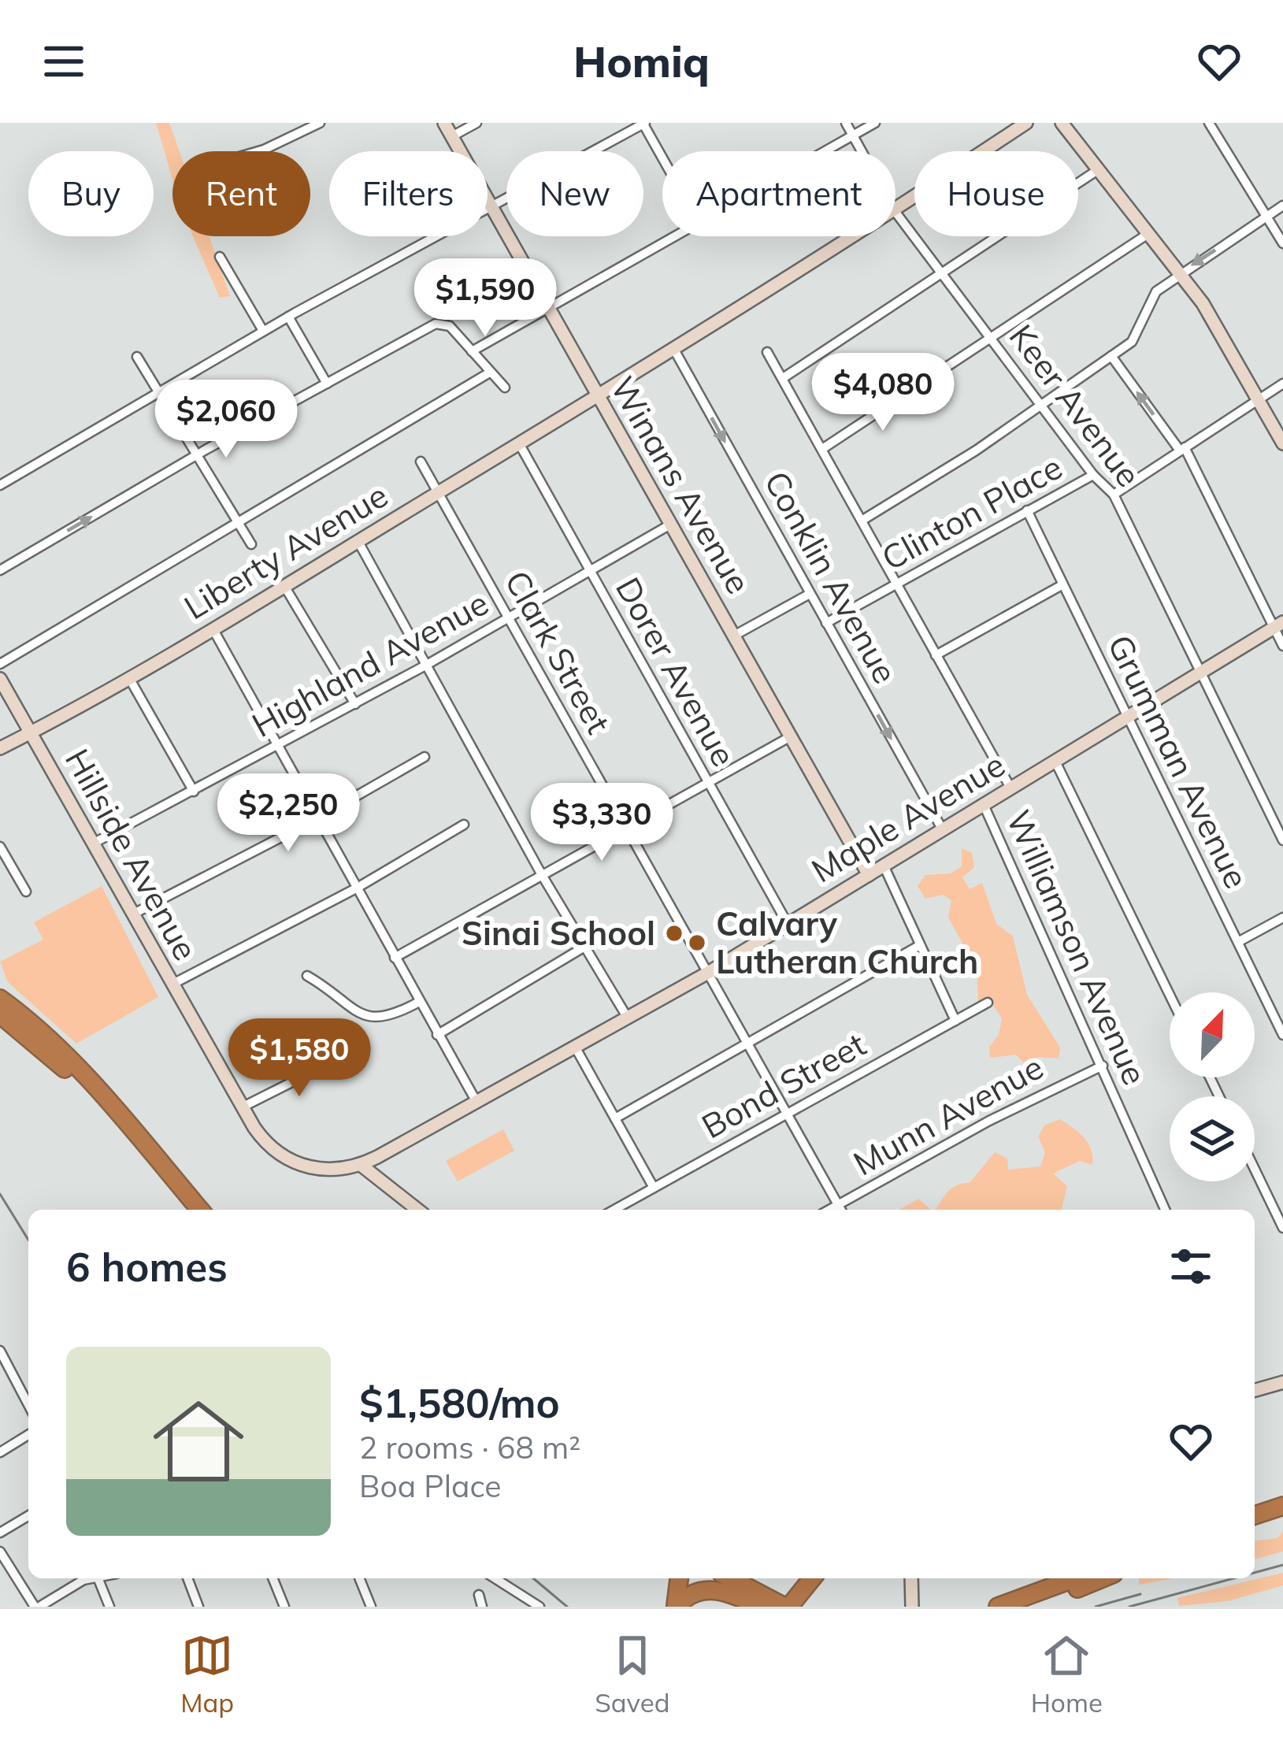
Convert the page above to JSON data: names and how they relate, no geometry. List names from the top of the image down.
{
  "streets": {
    "street": [
      "Keer Avenue",
      "Winans Avenue",
      "Clinton Place",
      "Liberty Avenue",
      "Conklin Avenue",
      "Clark Street",
      "Highland Avenue",
      "Dorer Avenue",
      "Grumman Avenue",
      "Maple Avenue",
      "Hillside Avenue",
      "Williamson Avenue",
      "Bond Street",
      "Munn Avenue"
    ]
  },
  "crossings": [
    ["Keer Avenue", "Clinton Place"],
    ["Keer Avenue", "Maple Avenue"],
    ["Winans Avenue", "Liberty Avenue"],
    ["Winans Avenue", "Highland Avenue"],
    ["Winans Avenue", "Maple Avenue"],
    ["Clinton Place", "Conklin Avenue"],
    ["Clinton Place", "Grumman Avenue"],
    ["Clinton Place", "Williamson Avenue"],
    ["Liberty Avenue", "Conklin Avenue"],
    ["Liberty Avenue", "Clark Street"],
    ["Liberty Avenue", "Dorer Avenue"],
    ["Liberty Avenue", "Hillside Avenue"],
    ["Conklin Avenue", "Maple Avenue"],
    ["Clark Street", "Highland Avenue"],
    ["Clark Street", "Maple Avenue"],
    ["Clark Street", "Bond Street"],
    ["Clark Street", "Munn Avenue"],
    ["Highland Avenue", "Dorer Avenue"],
    ["Highland Avenue", "Hillside Avenue"],
    ["Dorer Avenue", "Maple Avenue"],
    ["Grumman Avenue", "Maple Avenue"],
    ["Maple Avenue", "Hillside Avenue"],
    ["Maple Avenue", "Williamson Avenue"],
    ["Williamson Avenue", "Munn Avenue"]
  ],
  "one_way": ["Conklin Avenue"],
  "places": ["Sinai School", "Calvary Lutheran Church"],
  "north": "top right",
  "page": {
    "header": "Homiq",
    "chip": [
      "Buy",
      "Rent",
      "Filters",
      "New",
      "Apartment",
      "House"
    ],
    "price": [
      "$1,590",
      "$4,080",
      "$2,060",
      "$2,250",
      "$3,330",
      "$1,580"
    ],
    "heading": "6 homes",
    "list": [
      {
        "name": "$1,580/mo",
        "note": "2 rooms · 68 m² · Boa Place"
      }
    ],
    "tabs": ["Map", "Saved", "Home"]
  }
}
